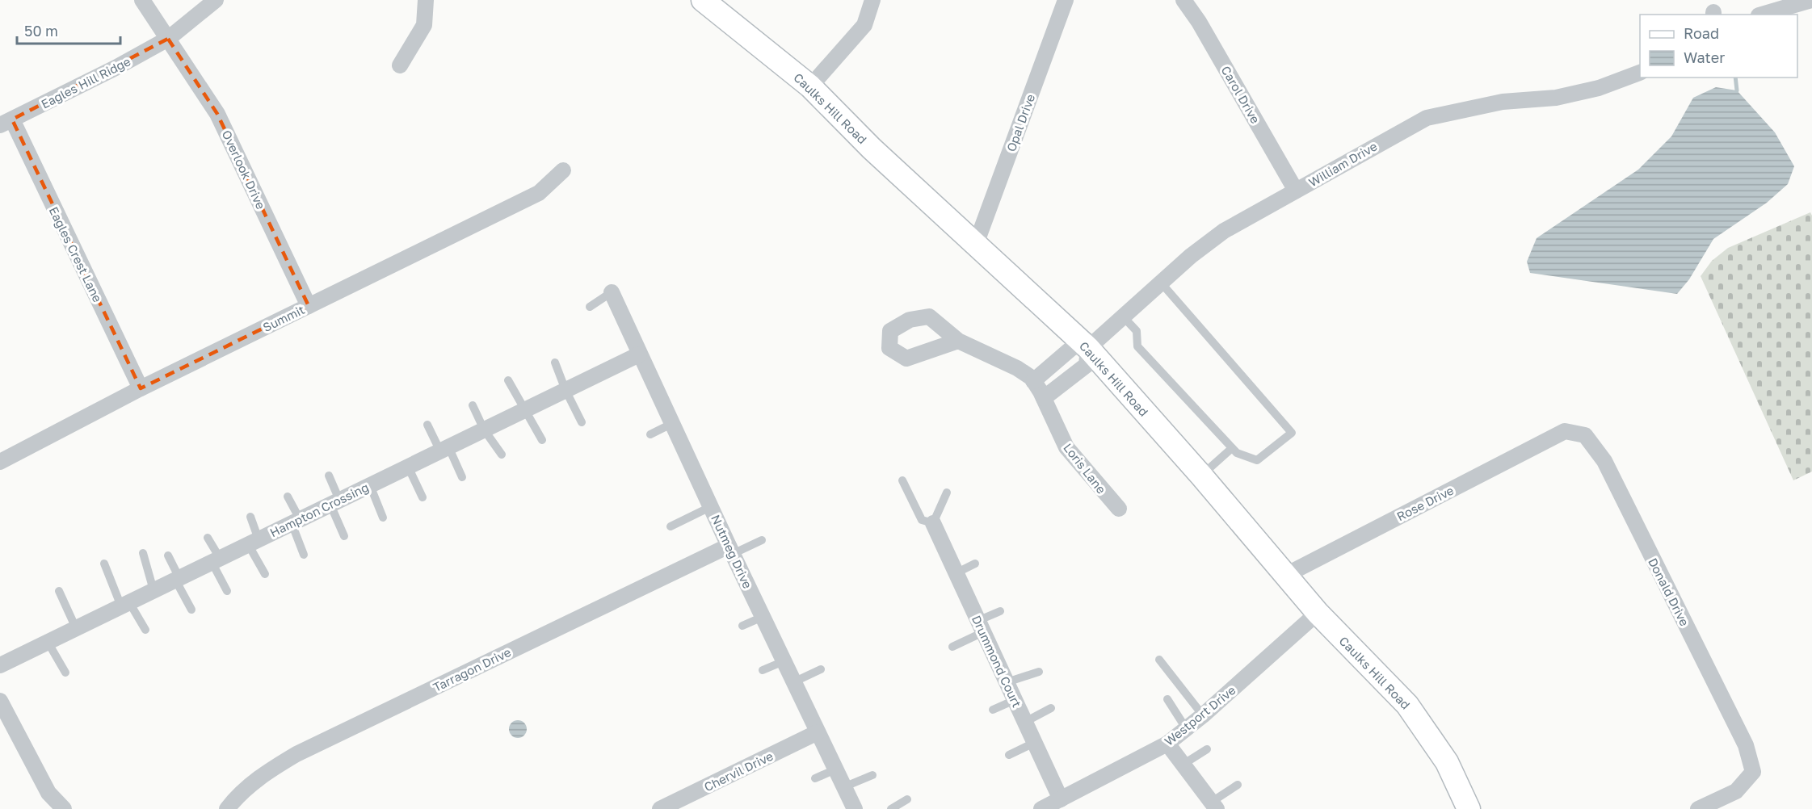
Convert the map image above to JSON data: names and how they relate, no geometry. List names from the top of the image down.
{
  "streets": {
    "main road": ["Caulks Hill Road"],
    "street": [
      "Eagles Hill Ridge",
      "Carol Drive",
      "Opal Drive",
      "William Drive",
      "Overlook Drive",
      "Eagles Crest Lane",
      "Summit",
      "Loris Lane",
      "Rose Drive",
      "Hampton Crossing",
      "Nutmeg Drive",
      "Donald Drive",
      "Drummond Court",
      "Tarragon Drive",
      "Westport Drive",
      "Chervil Drive"
    ]
  },
  "crossings": [
    ["Eagles Hill Ridge", "Overlook Drive"],
    ["Eagles Hill Ridge", "Eagles Crest Lane"],
    ["Carol Drive", "William Drive"],
    ["Caulks Hill Road", "Opal Drive"],
    ["Caulks Hill Road", "William Drive"],
    ["Caulks Hill Road", "Rose Drive"],
    ["Caulks Hill Road", "Westport Drive"],
    ["Overlook Drive", "Summit"],
    ["Eagles Crest Lane", "Summit"],
    ["Rose Drive", "Donald Drive"],
    ["Hampton Crossing", "Nutmeg Drive"],
    ["Nutmeg Drive", "Tarragon Drive"],
    ["Nutmeg Drive", "Chervil Drive"],
    ["Drummond Court", "Westport Drive"]
  ],
  "legend": ["Road", "Water"],
  "scale_bar": "50 m"
}
